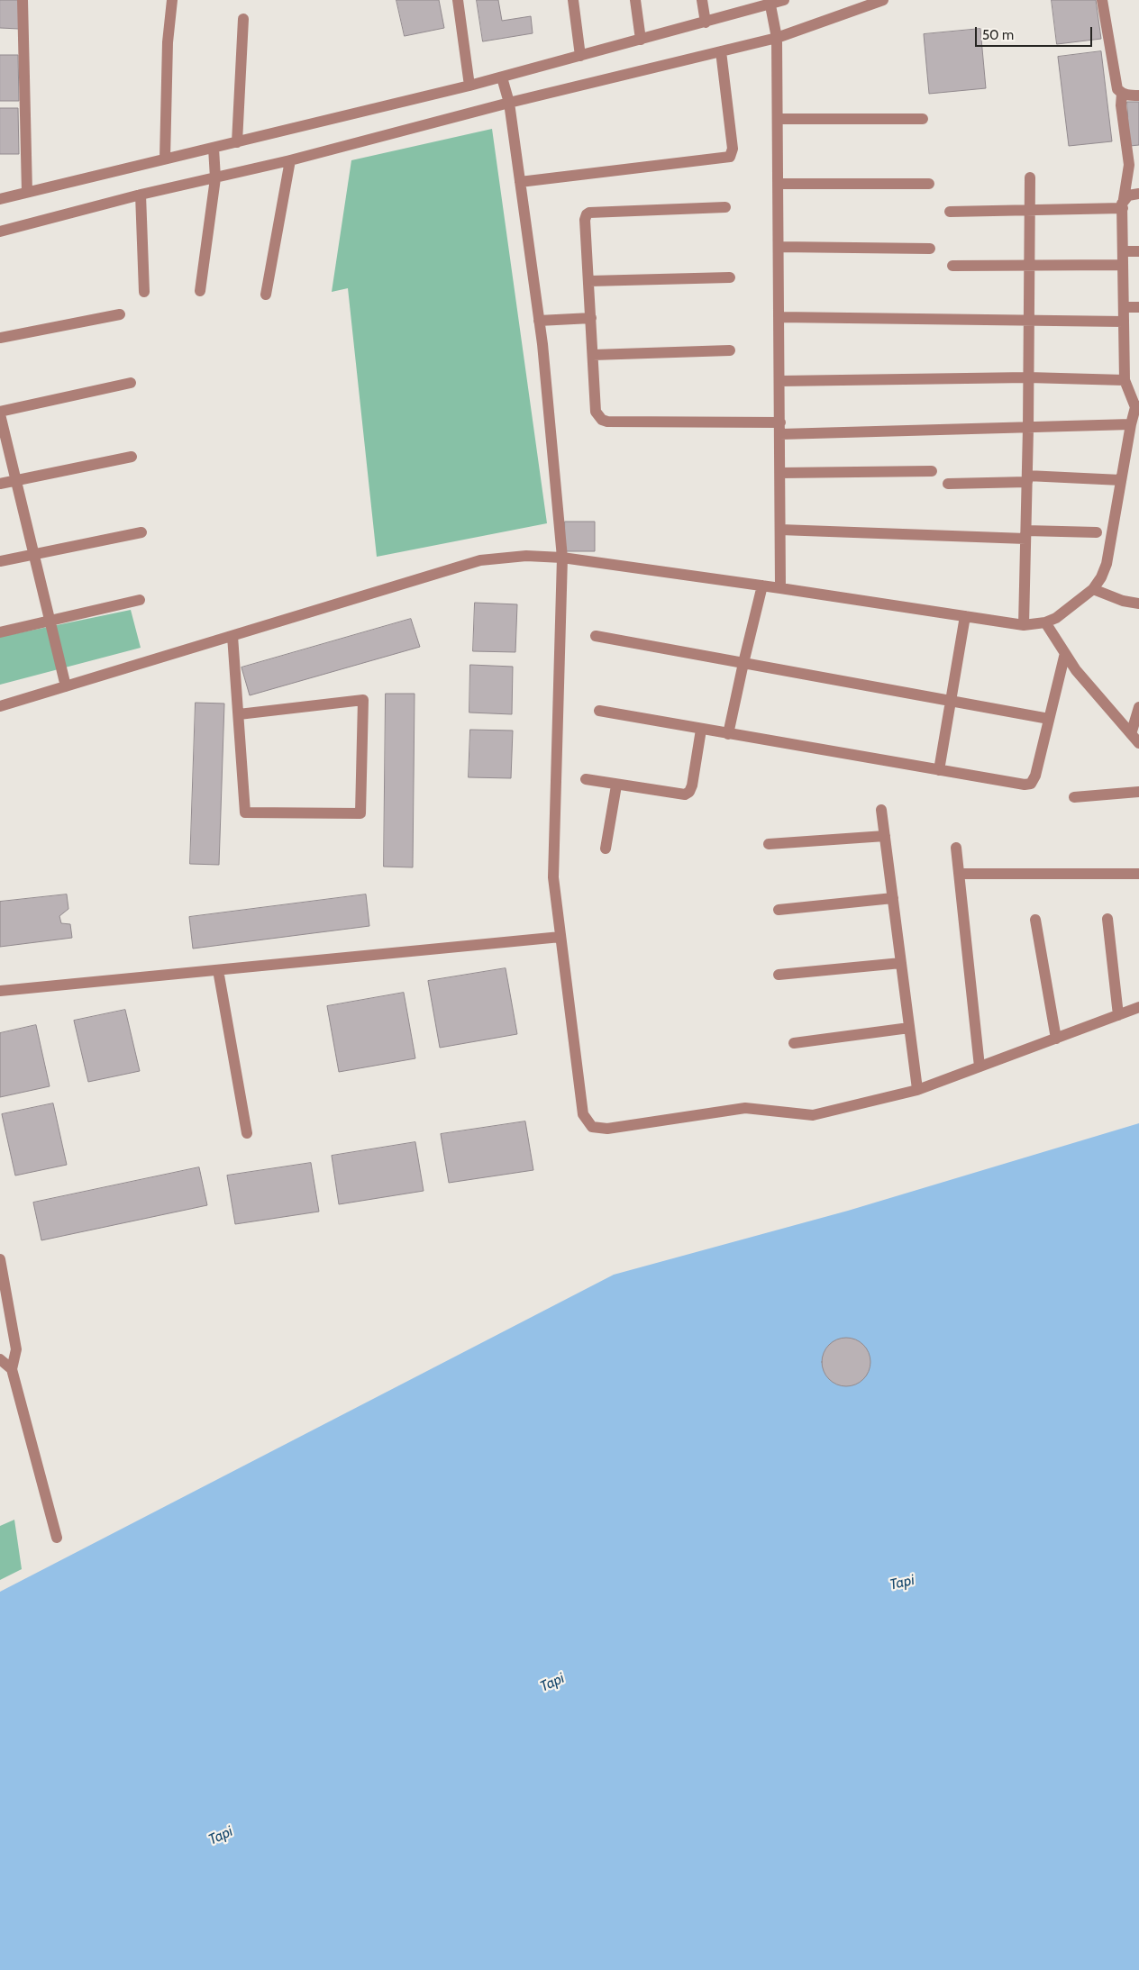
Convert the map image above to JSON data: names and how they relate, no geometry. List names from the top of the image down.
{
  "water": ["Tapi"],
  "scale_bar": "50 m"
}
